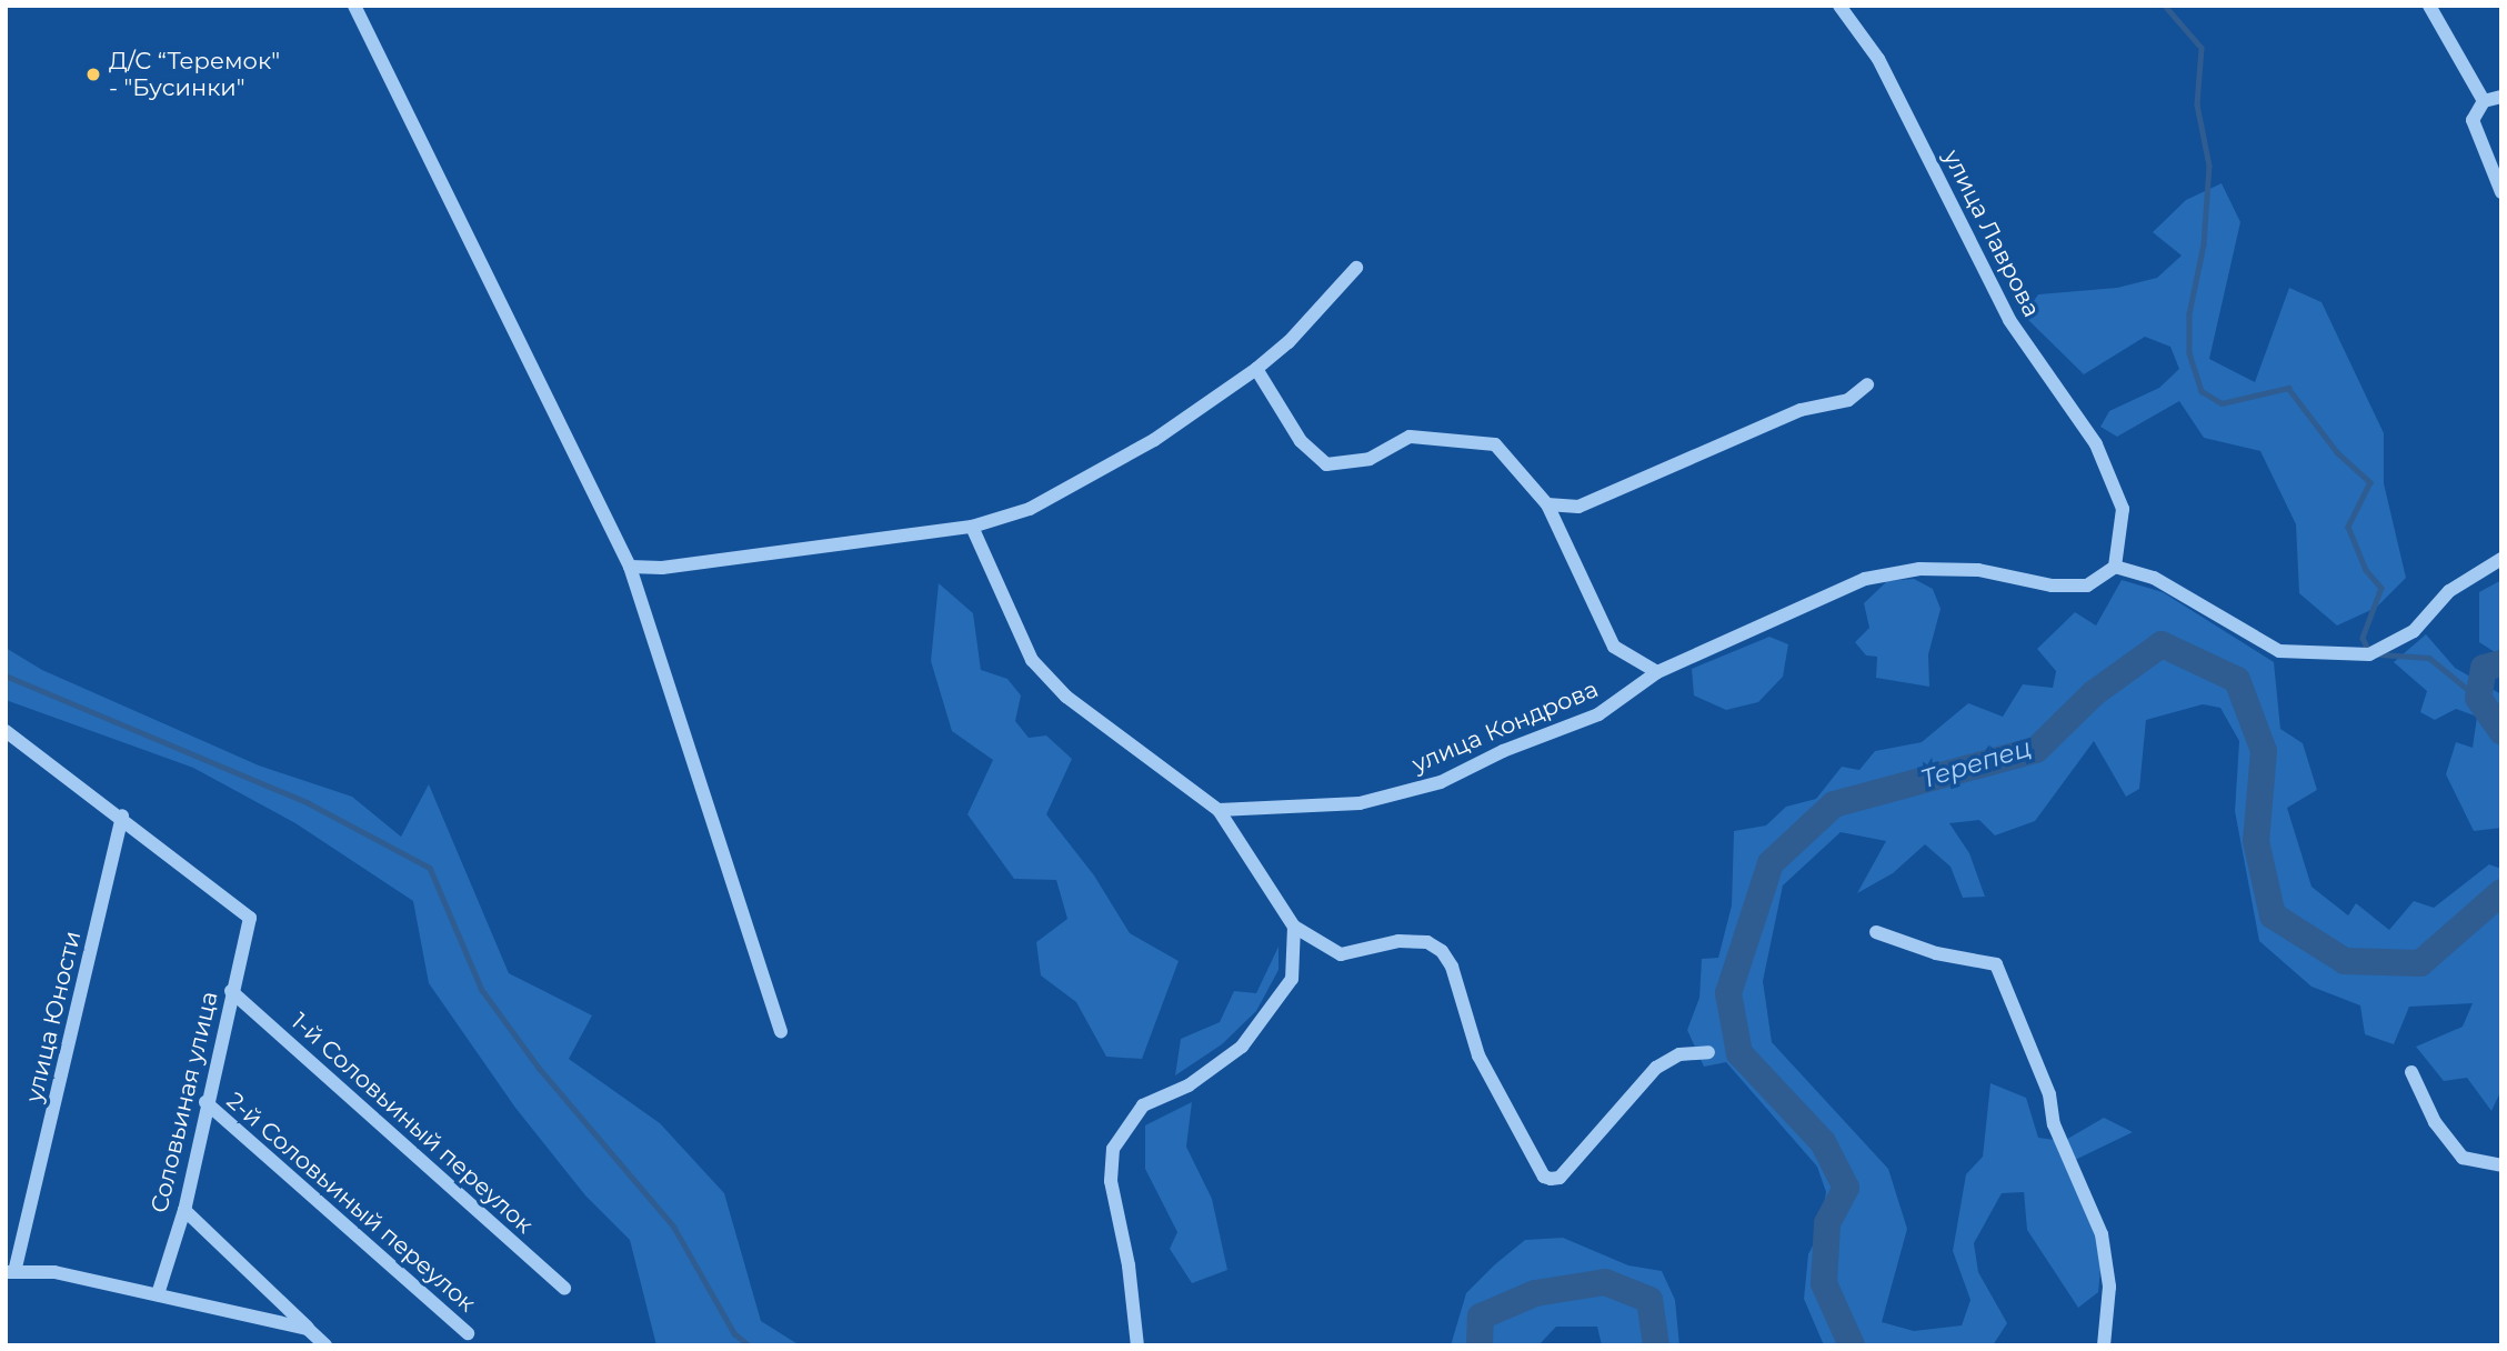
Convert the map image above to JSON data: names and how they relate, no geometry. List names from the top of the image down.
{
  "streets": {
    "street": [
      "улица Лаврова",
      "улица Кондрова",
      "улица Юности",
      "Соловьиная улица",
      "1-й Соловьиный переулок",
      "2-й Соловьиный переулок"
    ]
  },
  "crossings": [
    ["улица Лаврова", "улица Кондрова"],
    ["улица Юности", "Соловьиная улица"],
    ["Соловьиная улица", "1-й Соловьиный переулок"],
    ["Соловьиная улица", "2-й Соловьиный переулок"]
  ],
  "water": ["Терепец"],
  "places": ["Д/С “Теремок\" - \"Бусинки\""]
}
